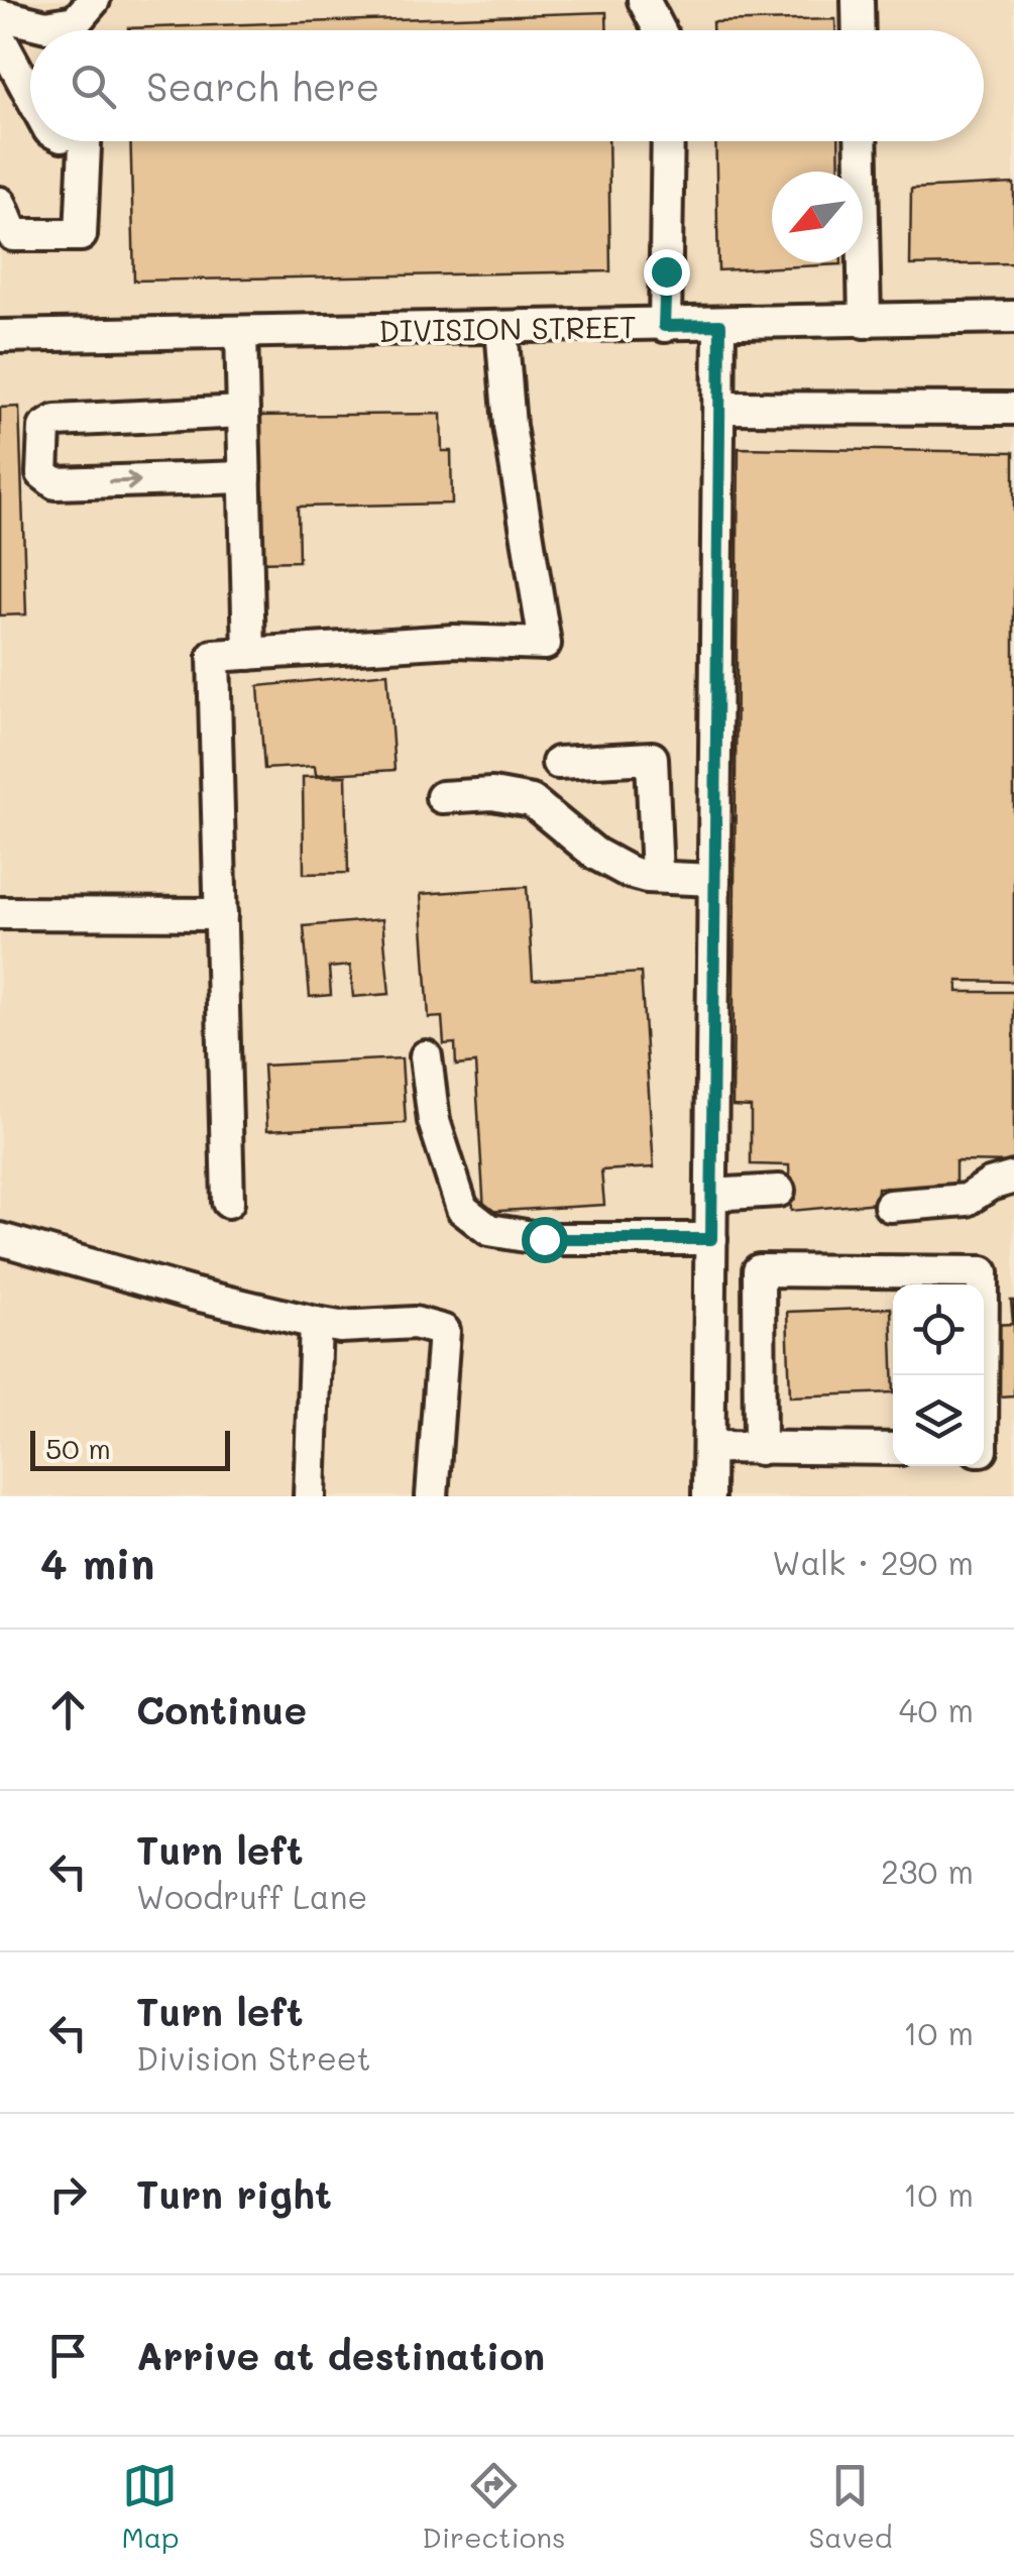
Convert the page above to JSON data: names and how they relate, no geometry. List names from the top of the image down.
{
  "streets": {
    "street": ["DIVISION STREET"]
  },
  "scale_bar": "50 m",
  "north": "bottom left",
  "page": {
    "search": "Search here",
    "scale": "50 m",
    "heading": ["4 min", "Walk · 290 m"],
    "list": [
      ["Continue", "40 m"],
      ["Turn left", "Woodruff Lane", "230 m"],
      ["Turn left", "Division Street", "10 m"],
      ["Turn right", "10 m"],
      "Arrive at destination"
    ],
    "nav": ["Map", "Directions", "Saved"]
  }
}
